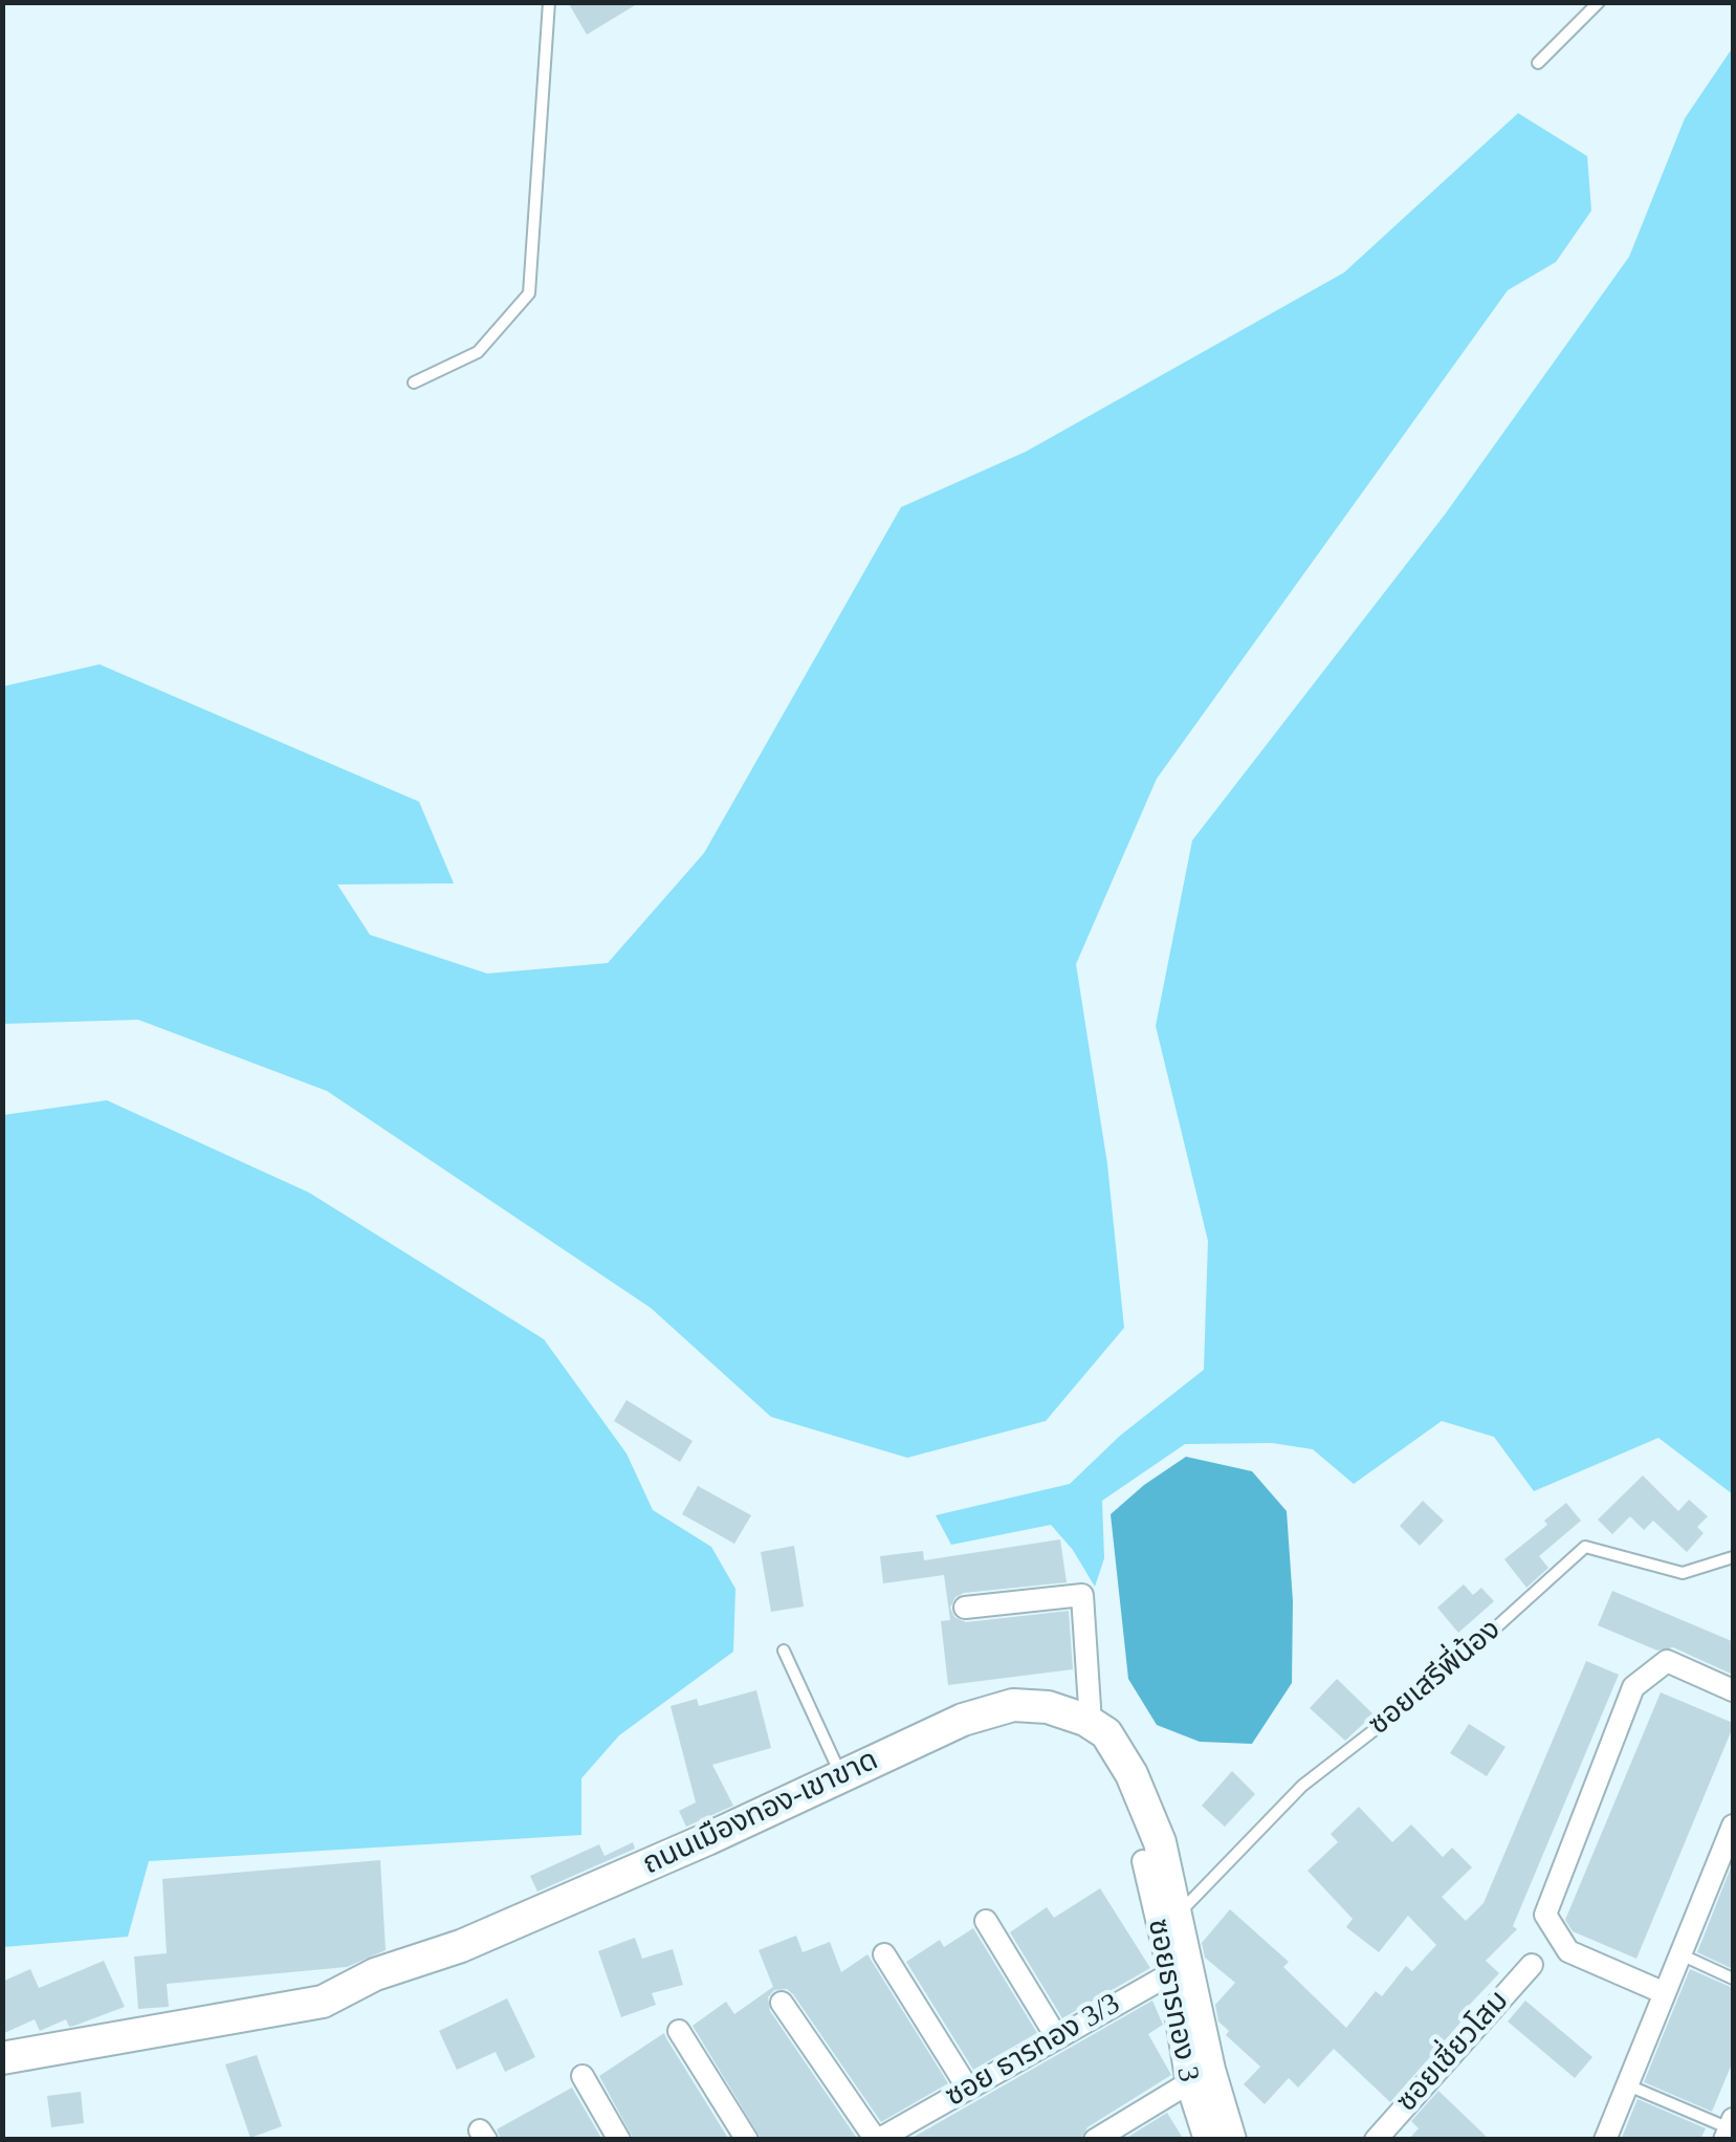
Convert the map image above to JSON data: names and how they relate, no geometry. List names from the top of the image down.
{
  "streets": {
    "street": [
      "ถนนเมืองทอง-เขาขาด",
      "ซอยธารทอง 3",
      "ซอย ธารทอง 3/3",
      "ซอยเชี่ยวโสม"
    ],
    "lane": ["ซอยเสรีพี่น้อง"]
  },
  "crossings": [
    ["ซอยธารทอง 3", "ซอย ธารทอง 3/3"]
  ]
}
